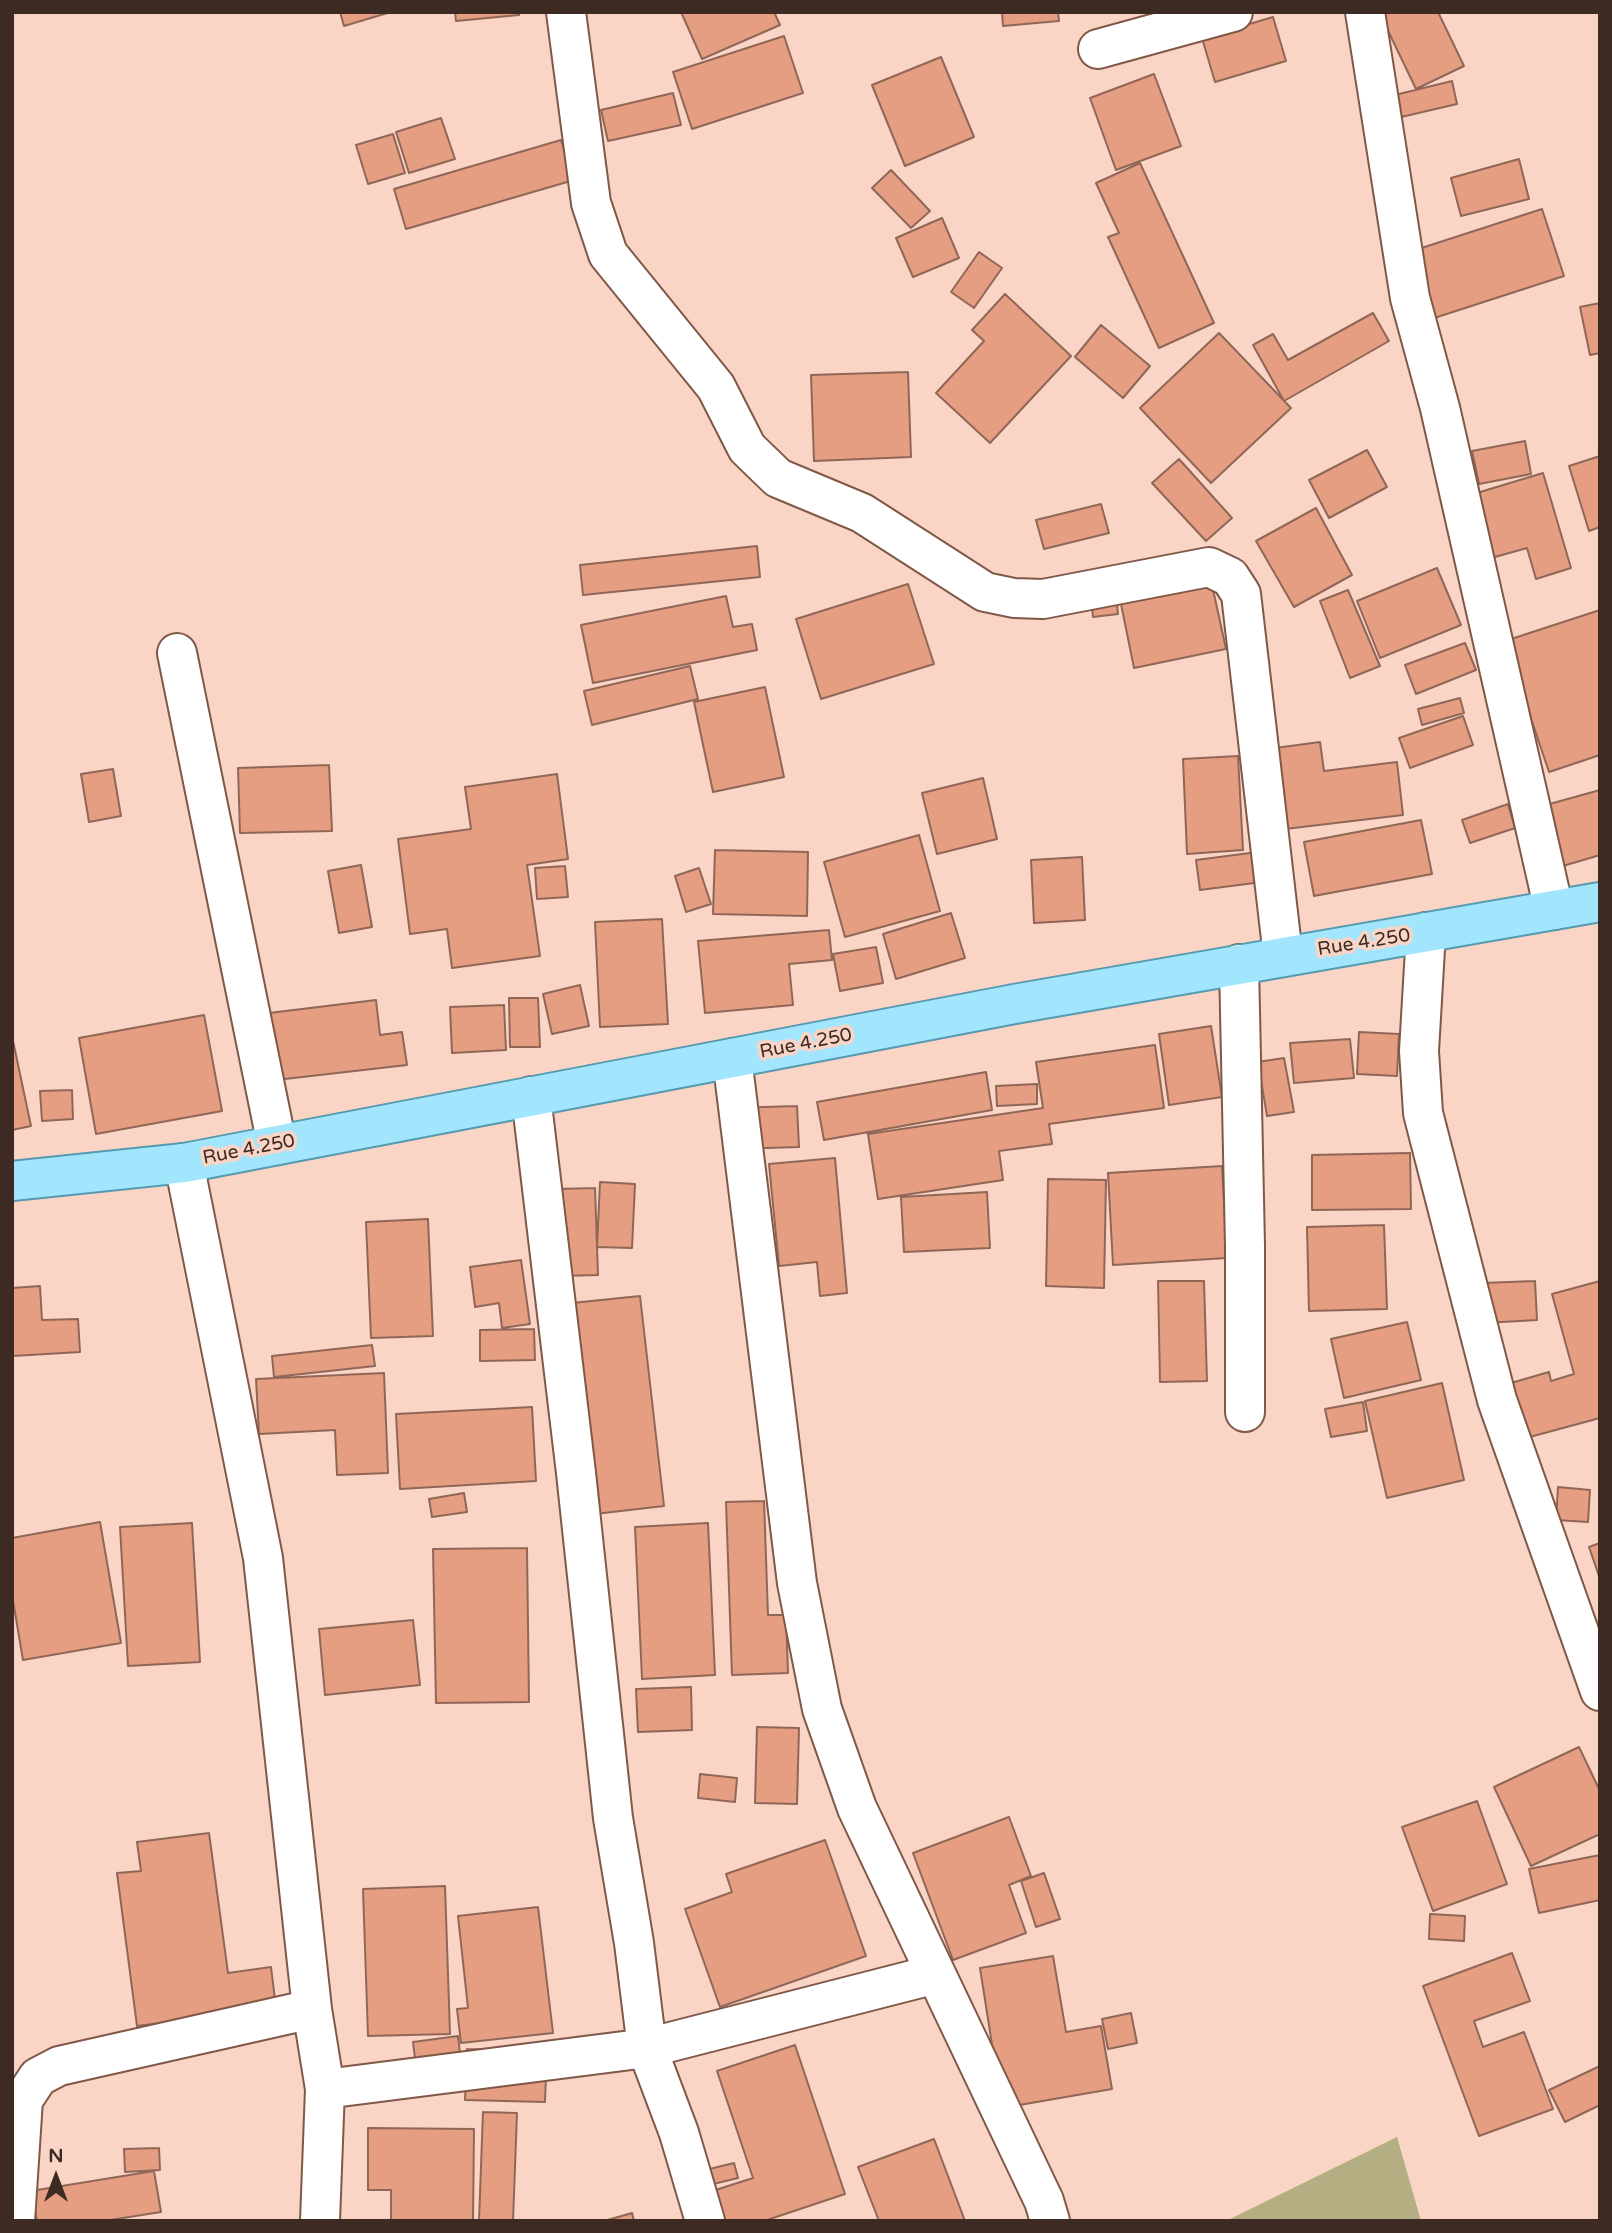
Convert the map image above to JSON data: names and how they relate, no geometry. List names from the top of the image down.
{
  "streets": {
    "main road": ["Rue 4.250"]
  },
  "north": "top"
}
